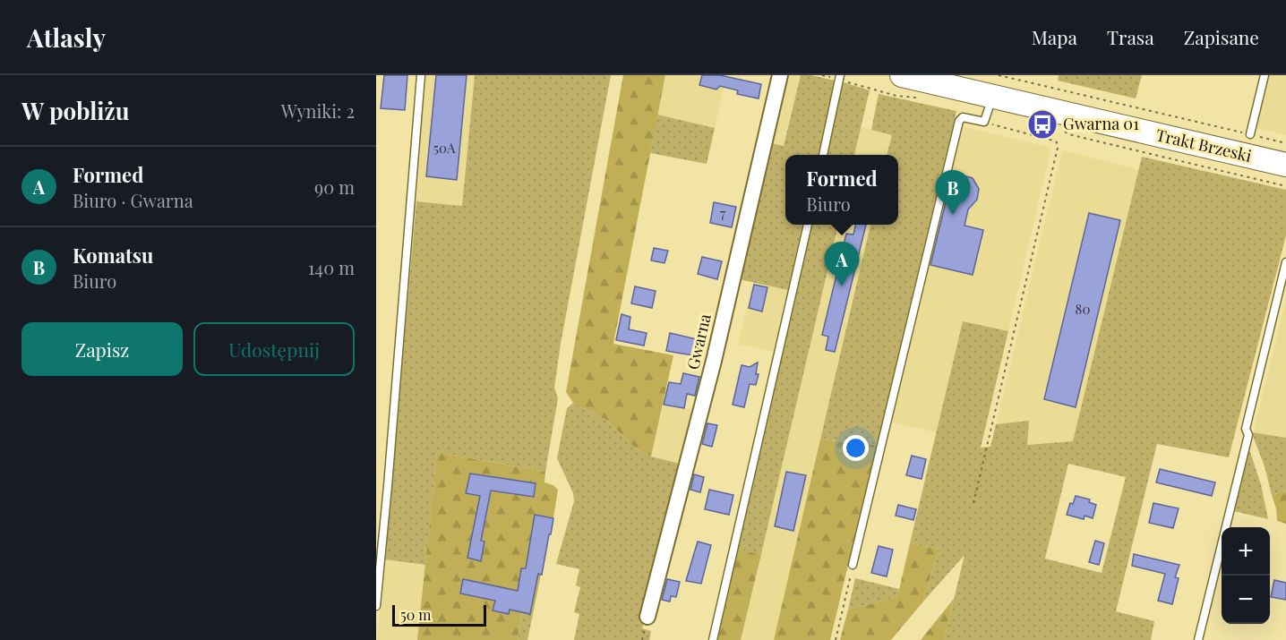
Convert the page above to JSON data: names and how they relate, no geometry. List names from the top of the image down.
{
  "streets": {
    "main road": ["Trakt Brzeski"],
    "street": ["Gwarna"]
  },
  "places": {
    "bus stop": ["Gwarna 01"]
  },
  "house_numbers": ["50A", "7", "80"],
  "scale_bar": "50 m",
  "page": {
    "header": "Atlasly",
    "nav": ["Mapa", "Trasa", "Zapisane"],
    "heading": ["W pobliżu", "Wyniki: 2"],
    "list": [
      {
        "mark": "A",
        "name": "Formed",
        "note": "Biuro · Gwarna",
        "value": "90 m"
      },
      {
        "mark": "B",
        "name": "Komatsu",
        "note": "Biuro",
        "value": "140 m"
      }
    ],
    "popup": ["Formed", "Biuro"],
    "pins": ["B", "A"],
    "buttons": ["Zapisz", "Udostępnij"],
    "map_buttons": ["+", "−"],
    "scale": "50 m"
  }
}
